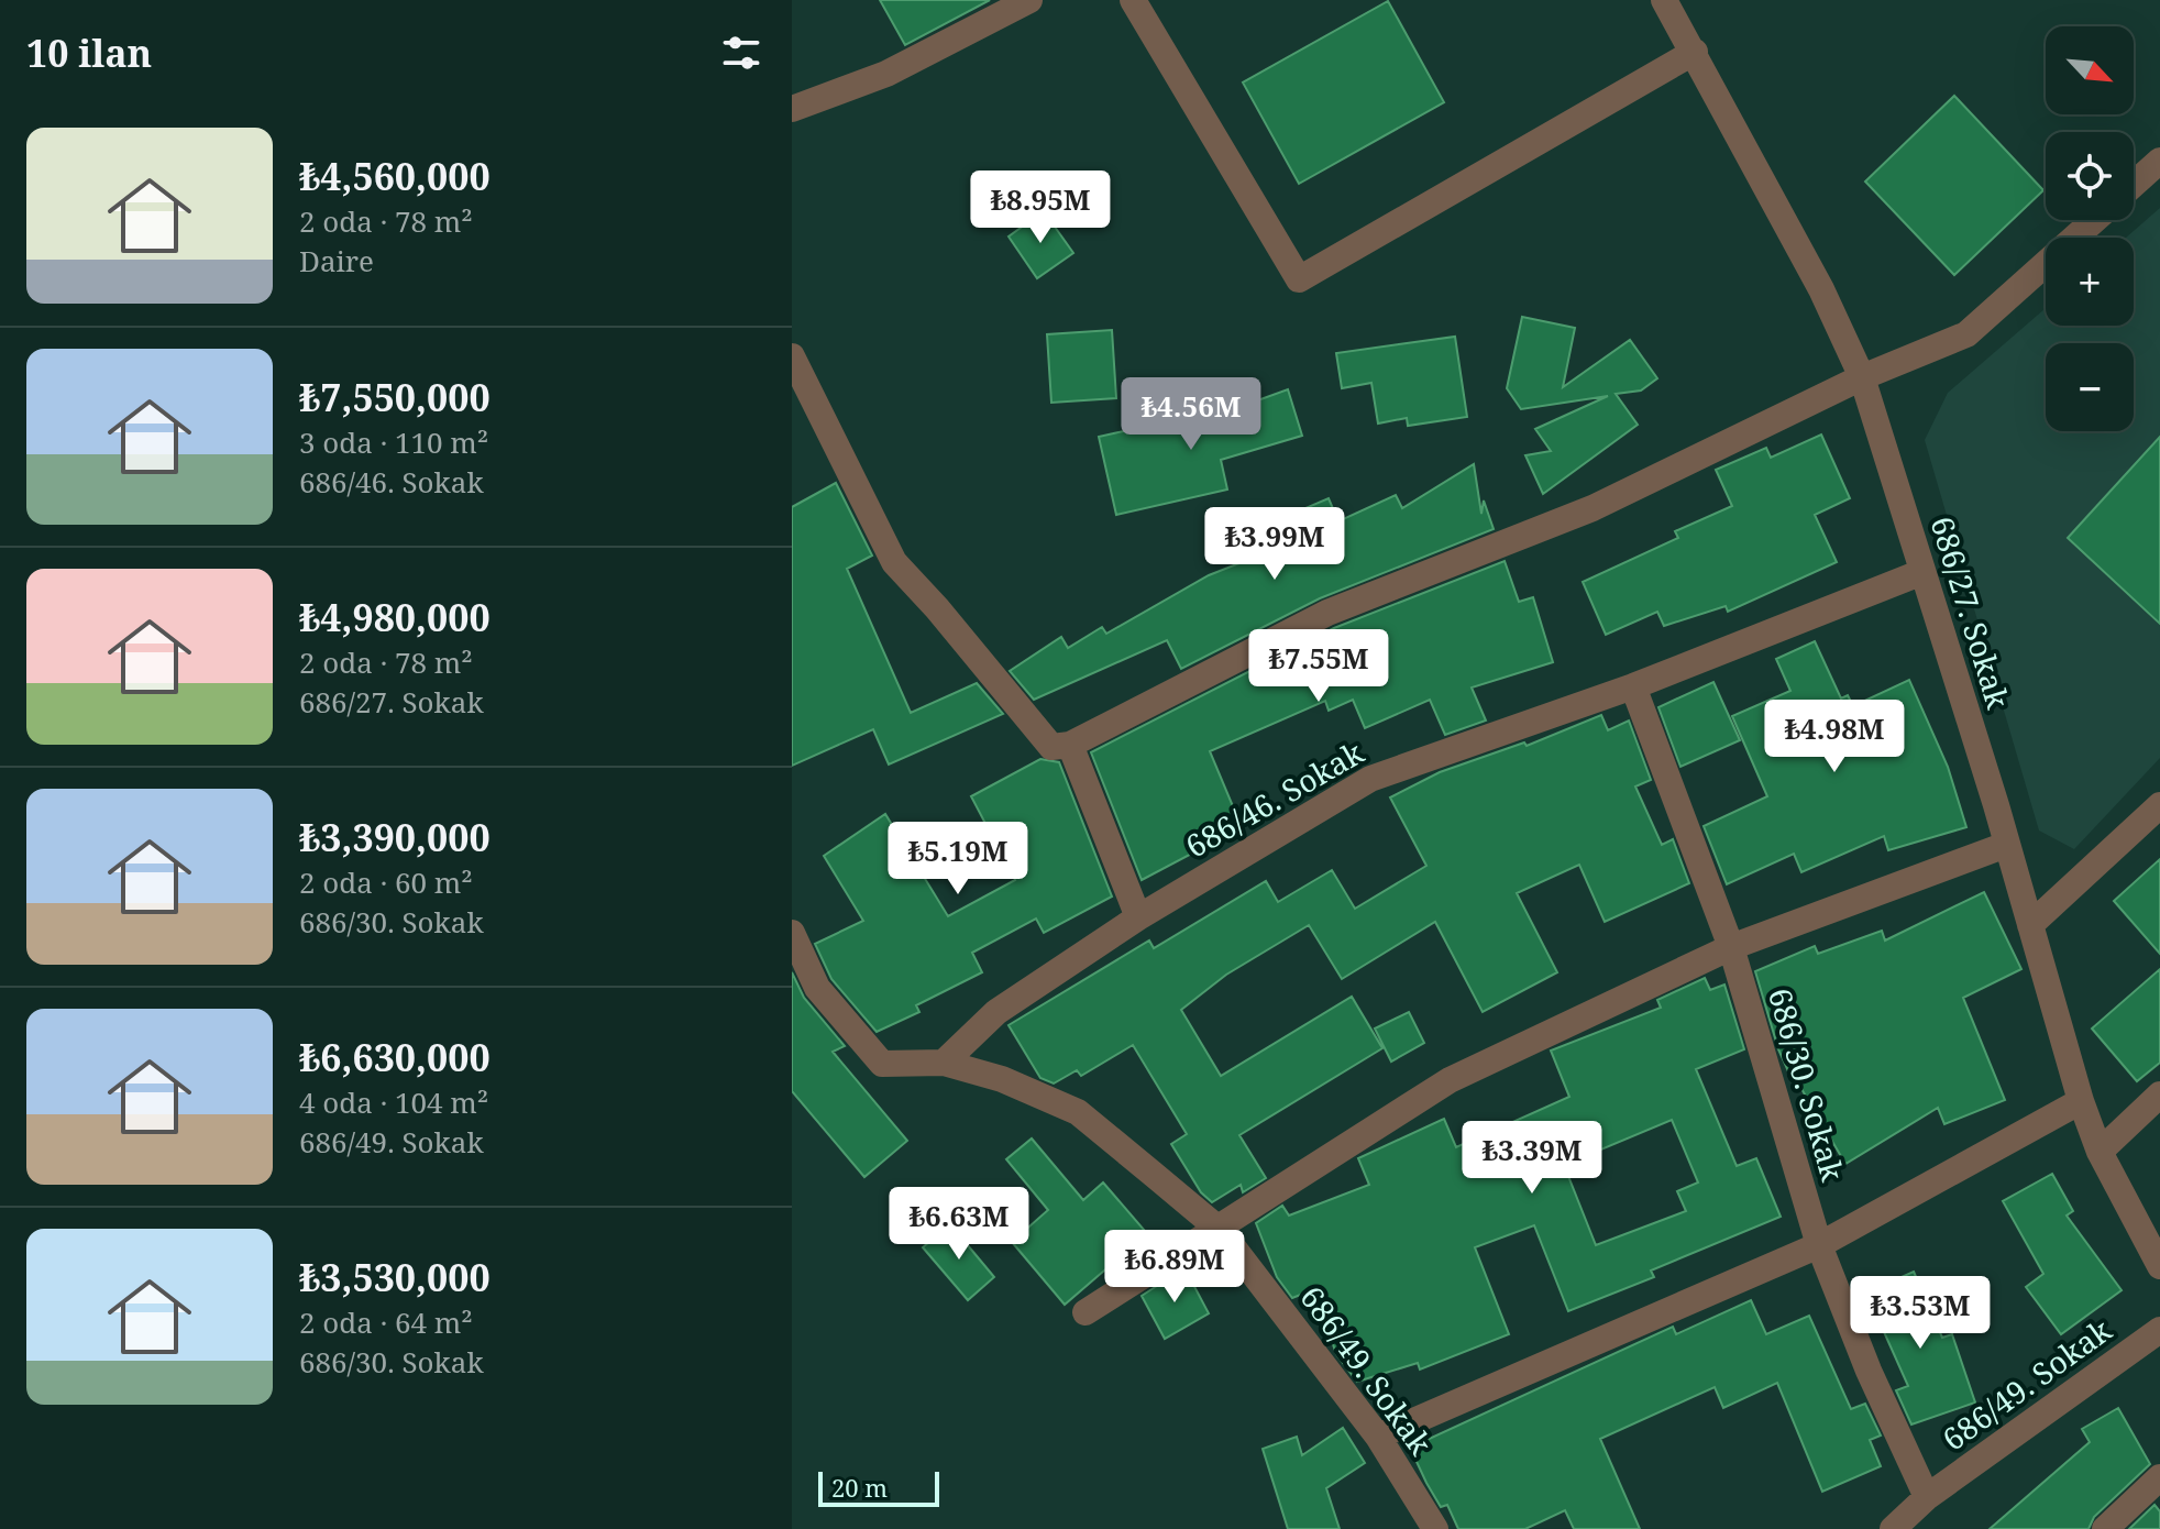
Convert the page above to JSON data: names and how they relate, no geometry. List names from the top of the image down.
{
  "streets": {
    "street": [
      "686/27. Sokak",
      "686/46. Sokak",
      "686/30. Sokak",
      "686/49. Sokak"
    ]
  },
  "crossings": [
    ["686/27. Sokak", "686/46. Sokak"],
    ["686/46. Sokak", "686/30. Sokak"],
    ["686/46. Sokak", "686/49. Sokak"],
    ["686/30. Sokak", "686/49. Sokak"]
  ],
  "scale_bar": "20 m",
  "north": "bottom right",
  "page": {
    "heading": "10 ilan",
    "map_buttons": ["+", "−"],
    "list": [
      {
        "name": "₺4,560,000",
        "note": "2 oda · 78 m² · Daire"
      },
      {
        "name": "₺7,550,000",
        "note": "3 oda · 110 m² · 686/46. Sokak"
      },
      {
        "name": "₺4,980,000",
        "note": "2 oda · 78 m² · 686/27. Sokak"
      },
      {
        "name": "₺3,390,000",
        "note": "2 oda · 60 m² · 686/30. Sokak"
      },
      {
        "name": "₺6,630,000",
        "note": "4 oda · 104 m² · 686/49. Sokak"
      },
      {
        "name": "₺3,530,000",
        "note": "2 oda · 64 m² · 686/30. Sokak"
      }
    ],
    "price": [
      "₺8.95M",
      "₺4.56M",
      "₺3.99M",
      "₺7.55M",
      "₺4.98M",
      "₺5.19M",
      "₺3.39M",
      "₺6.63M",
      "₺6.89M",
      "₺3.53M"
    ],
    "scale": "20 m"
  }
}
